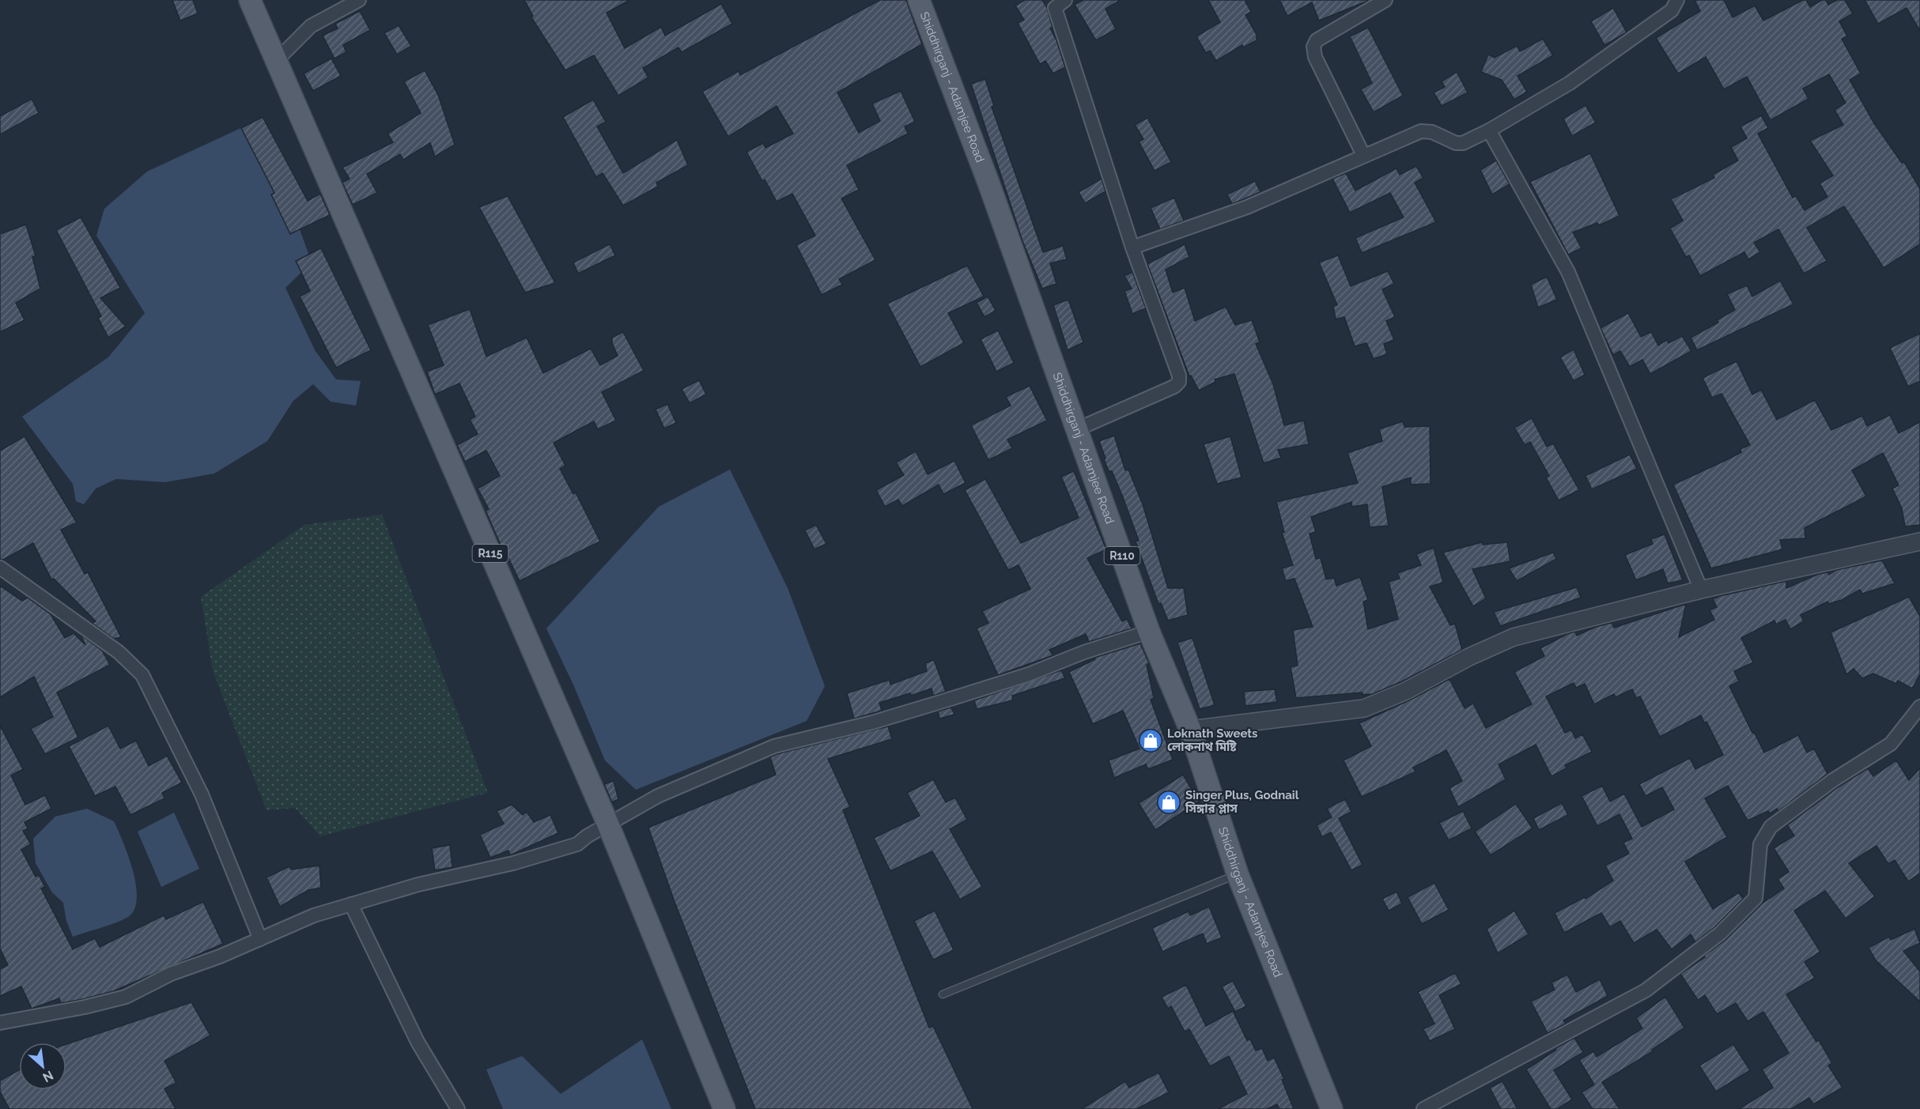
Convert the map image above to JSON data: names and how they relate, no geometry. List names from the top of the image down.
{
  "streets": {
    "main road": ["Shiddhirganj - Adamjee Road", "R115", "R110"]
  },
  "places": {
    "shop": ["Loknath Sweets লোকনাথ মিষ্টি", "Singer Plus, Godnail সিঙ্গার প্লাস"]
  },
  "north": "bottom right"
}
